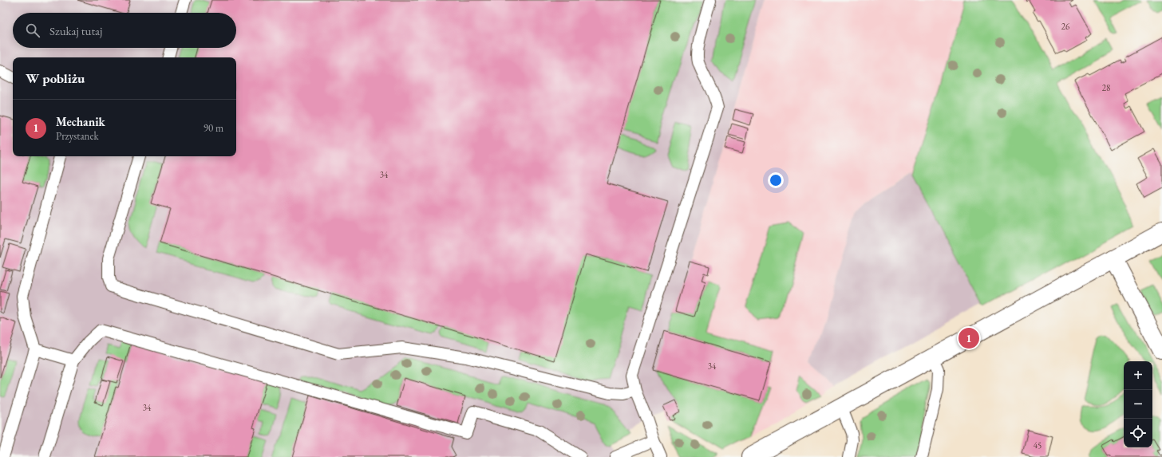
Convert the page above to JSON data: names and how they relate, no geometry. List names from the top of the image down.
{
  "house_numbers": [
    "26",
    "28",
    "34",
    "34",
    "34",
    "45"
  ],
  "page": {
    "search": "Szukaj tutaj",
    "heading": "W pobliżu",
    "list": [
      {
        "mark": "1",
        "name": "Mechanik",
        "note": "Przystanek",
        "value": "90 m"
      }
    ],
    "pins": "1",
    "map_buttons": ["+", "−"]
  }
}
